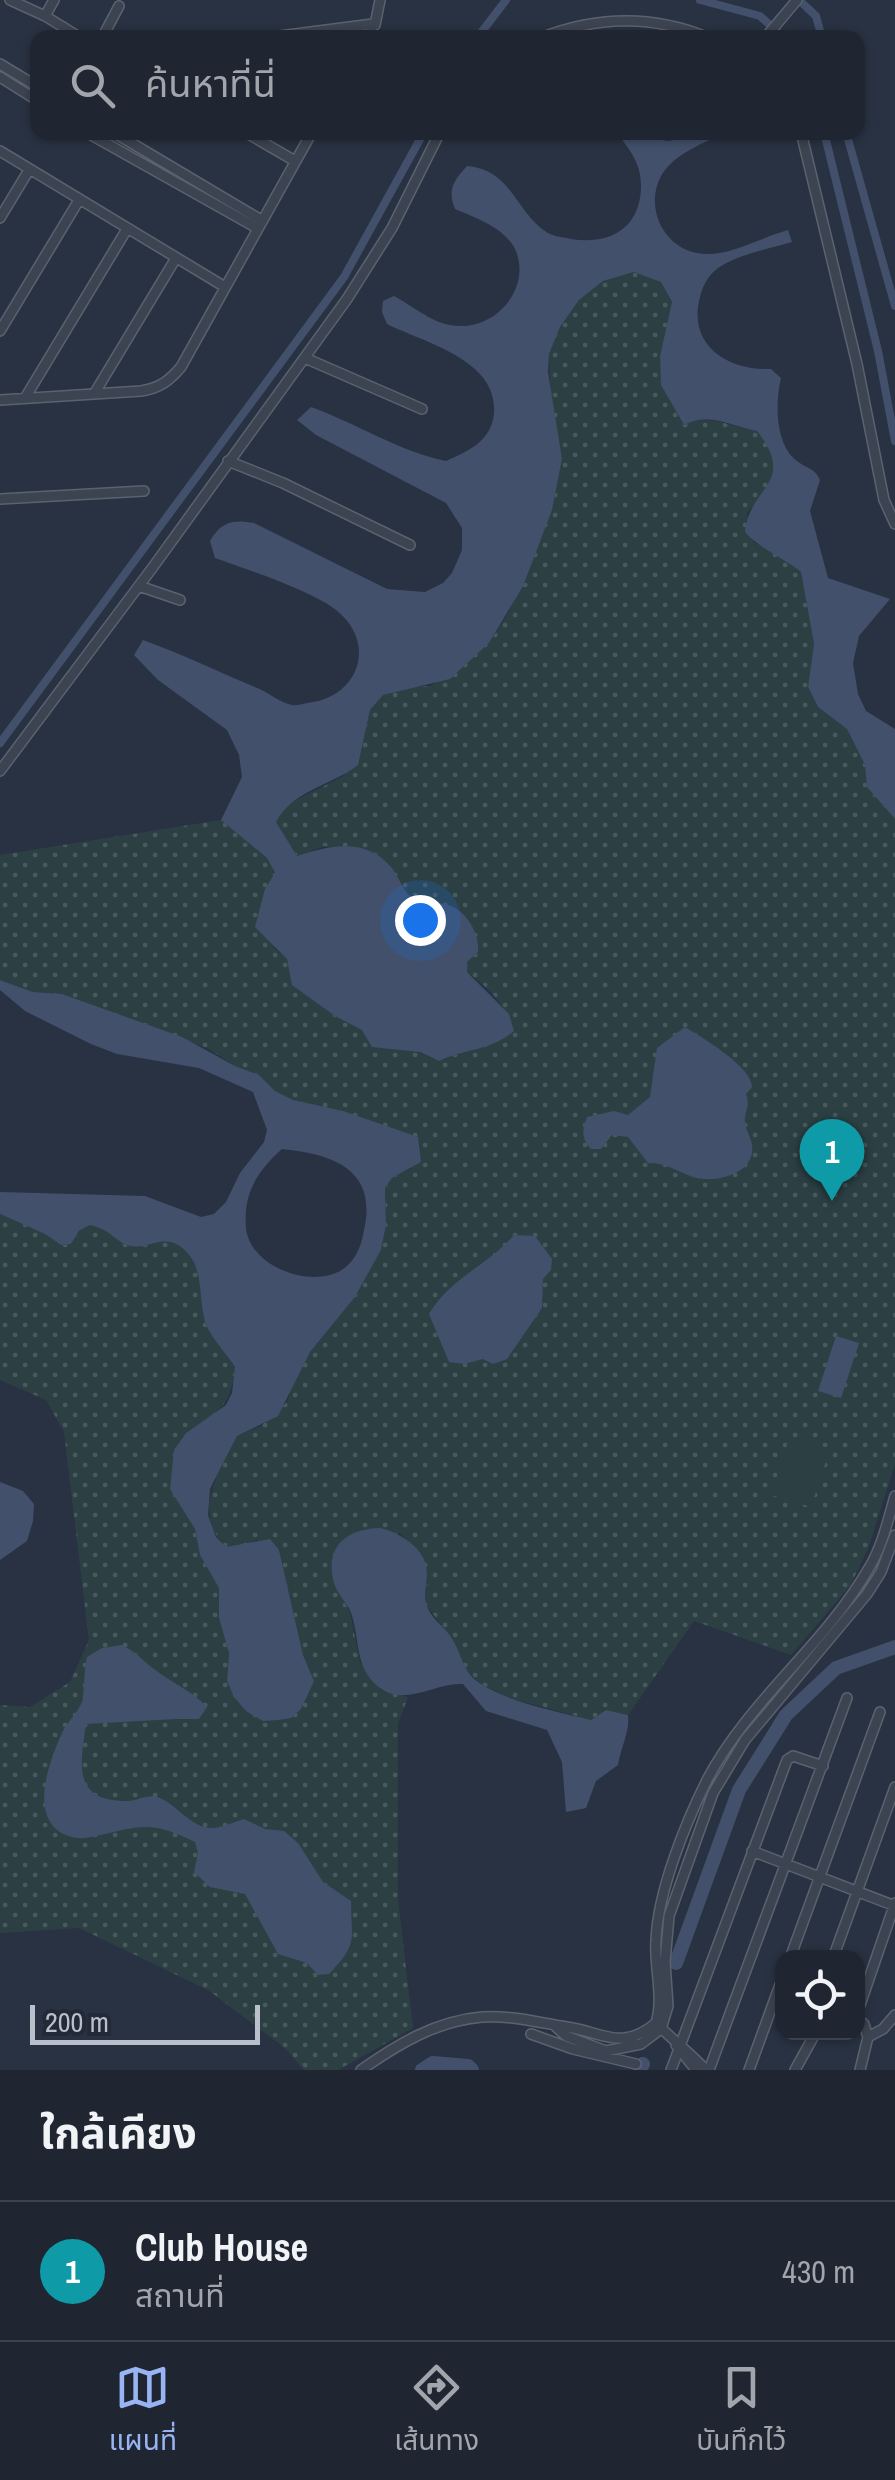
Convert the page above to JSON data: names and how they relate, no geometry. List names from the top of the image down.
{
  "scale_bar": "200 m",
  "page": {
    "search": "ค้นหาที่นี่",
    "pins": "1",
    "scale": "200 m",
    "heading": "ใกล้เคียง",
    "list": [
      {
        "mark": "1",
        "name": "Club House",
        "note": "สถานที่",
        "value": "430 m"
      }
    ],
    "nav": ["แผนที่", "เส้นทาง", "บันทึกไว้"]
  }
}
